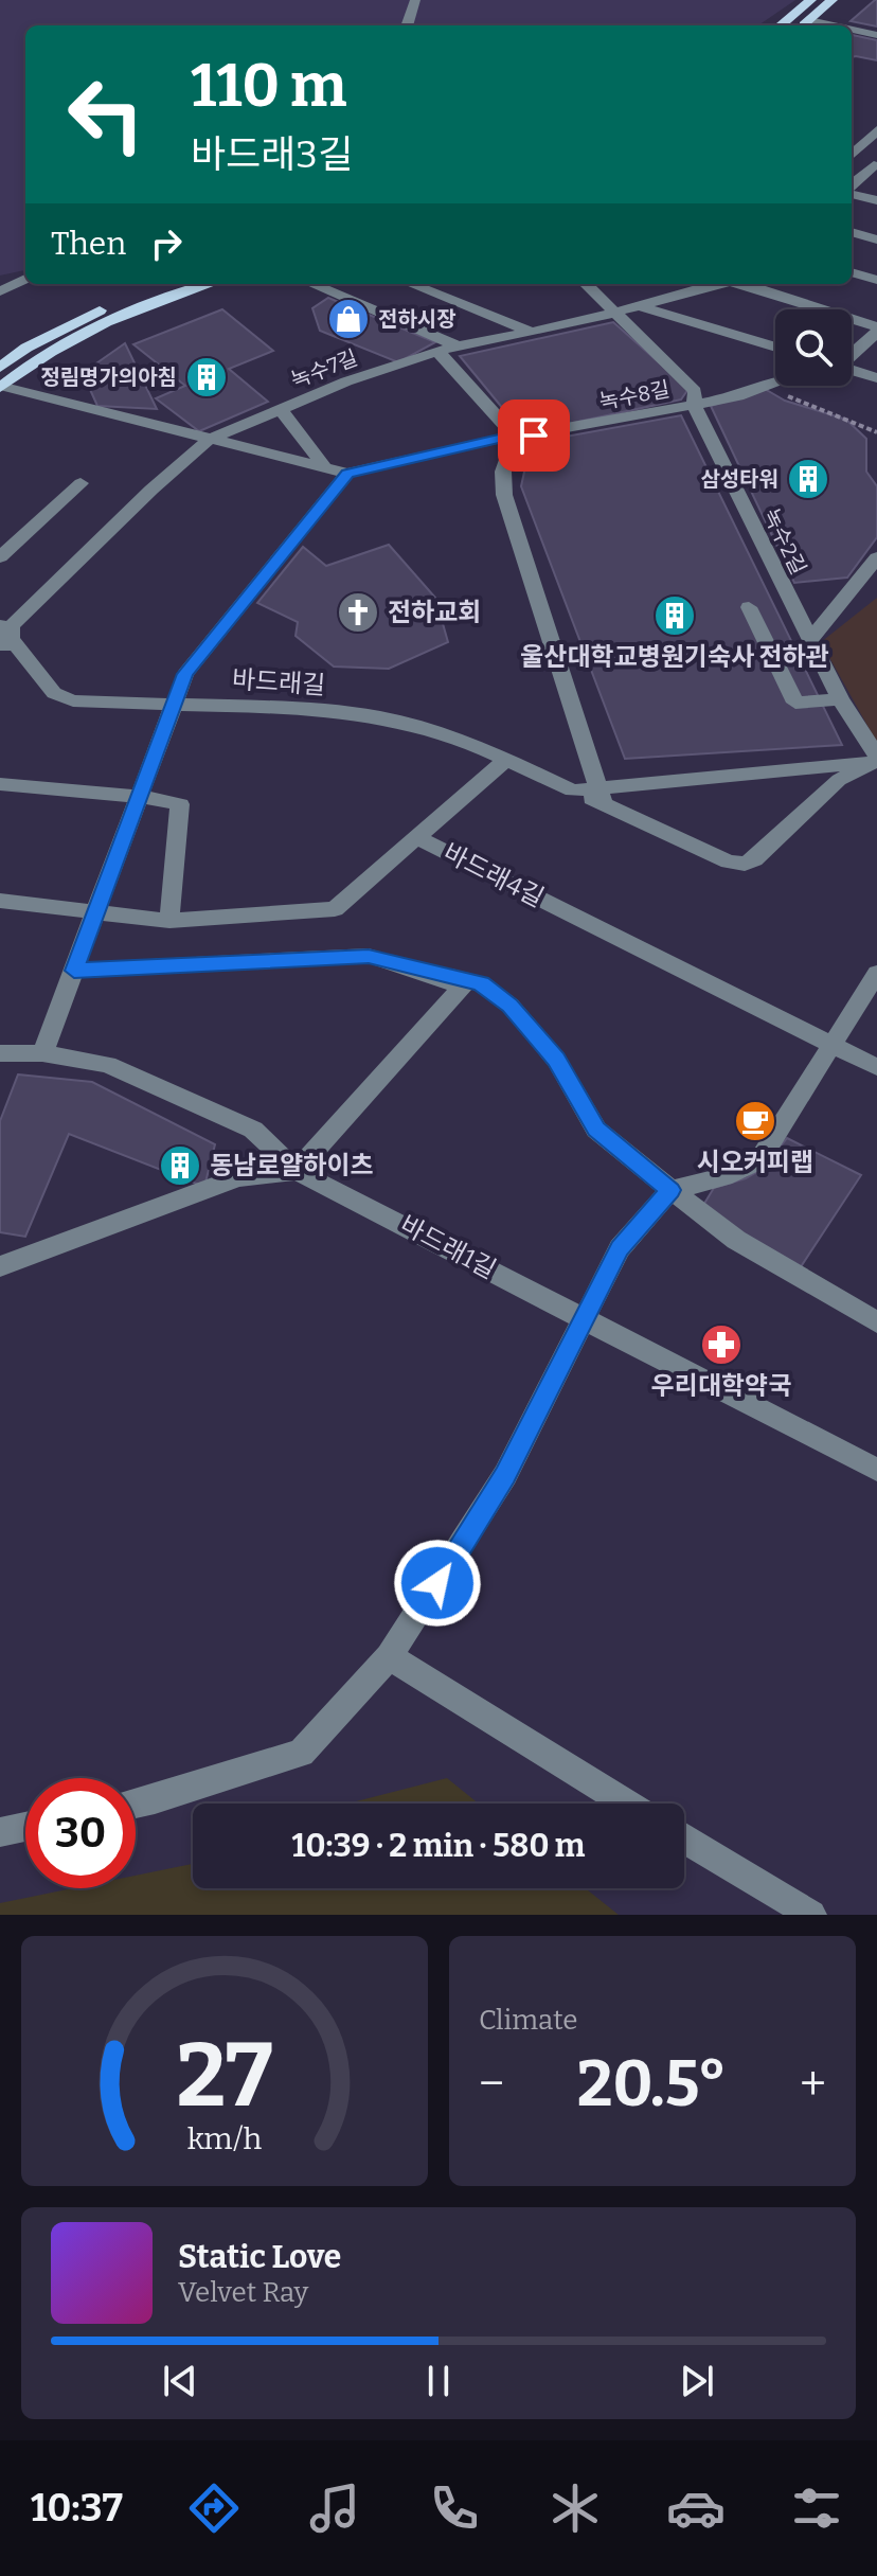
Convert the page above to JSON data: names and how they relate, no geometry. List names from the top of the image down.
{
  "streets": {
    "street": [
      "녹수7길",
      "녹수8길",
      "녹수2길",
      "바드래길",
      "바드래4길",
      "바드래1길"
    ]
  },
  "crossings": [
    ["녹수7길", "녹수2길"],
    ["녹수7길", "바드래길"],
    ["녹수8길", "녹수2길"],
    ["녹수2길", "바드래길"]
  ],
  "places": {
    "shop": ["전하시장"],
    "building": [
      "정림명가의아침",
      "삼성타워",
      "울산대학교병원기숙사 전하관",
      "동남로얄하이츠"
    ],
    "church": ["전하교회"],
    "cafe": ["시오커피랩"],
    "pharmacy": ["우리대학약국"]
  },
  "page": {
    "turn": ["110 m", "바드래3길"],
    "then": "Then",
    "limit": "30",
    "trip": "10:39 · 2 min · 580 m",
    "tile": "Climate",
    "heat": ["−", "20.5°", "+"],
    "song": ["Static Love", "Velvet Ray"],
    "tabs": "10:37",
    "gauge": ["27", "km/h"]
  }
}
